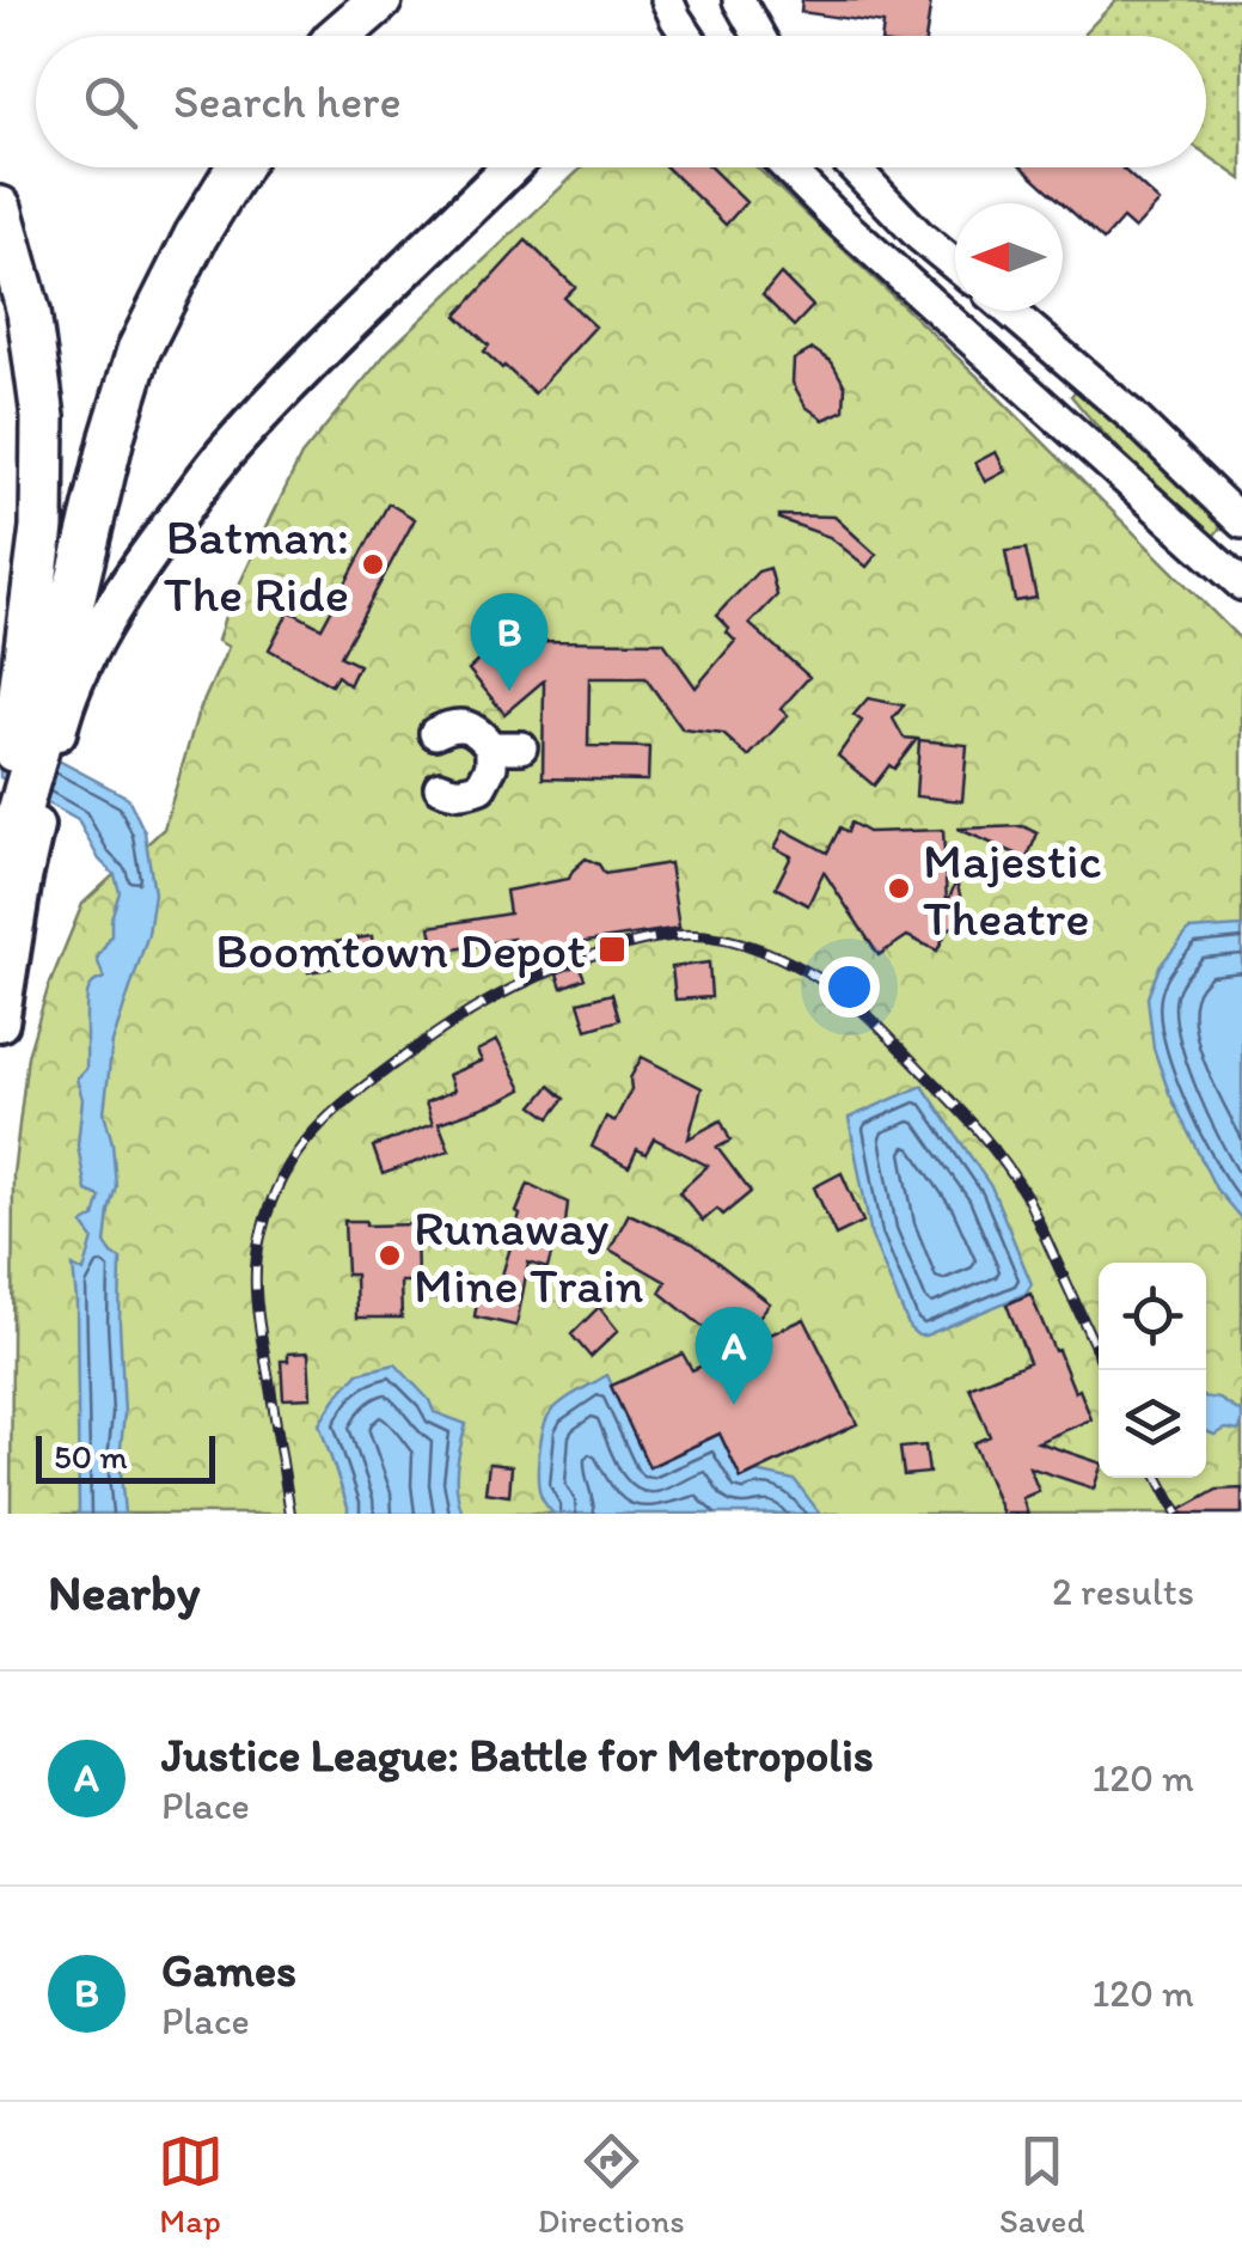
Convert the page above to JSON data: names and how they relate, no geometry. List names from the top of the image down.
{
  "places": {
    "other": ["Batman: The Ride", "Majestic Theatre", "Runaway Mine Train"],
    "transit": ["Boomtown Depot"]
  },
  "scale_bar": "50 m",
  "north": "left",
  "page": {
    "search": "Search here",
    "pins": ["B", "A"],
    "scale": "50 m",
    "heading": ["Nearby", "2 results"],
    "list": [
      {
        "mark": "A",
        "name": "Justice League: Battle for Metropolis",
        "note": "Place",
        "value": "120 m"
      },
      {
        "mark": "B",
        "name": "Games",
        "note": "Place",
        "value": "120 m"
      }
    ],
    "nav": ["Map", "Directions", "Saved"]
  }
}
